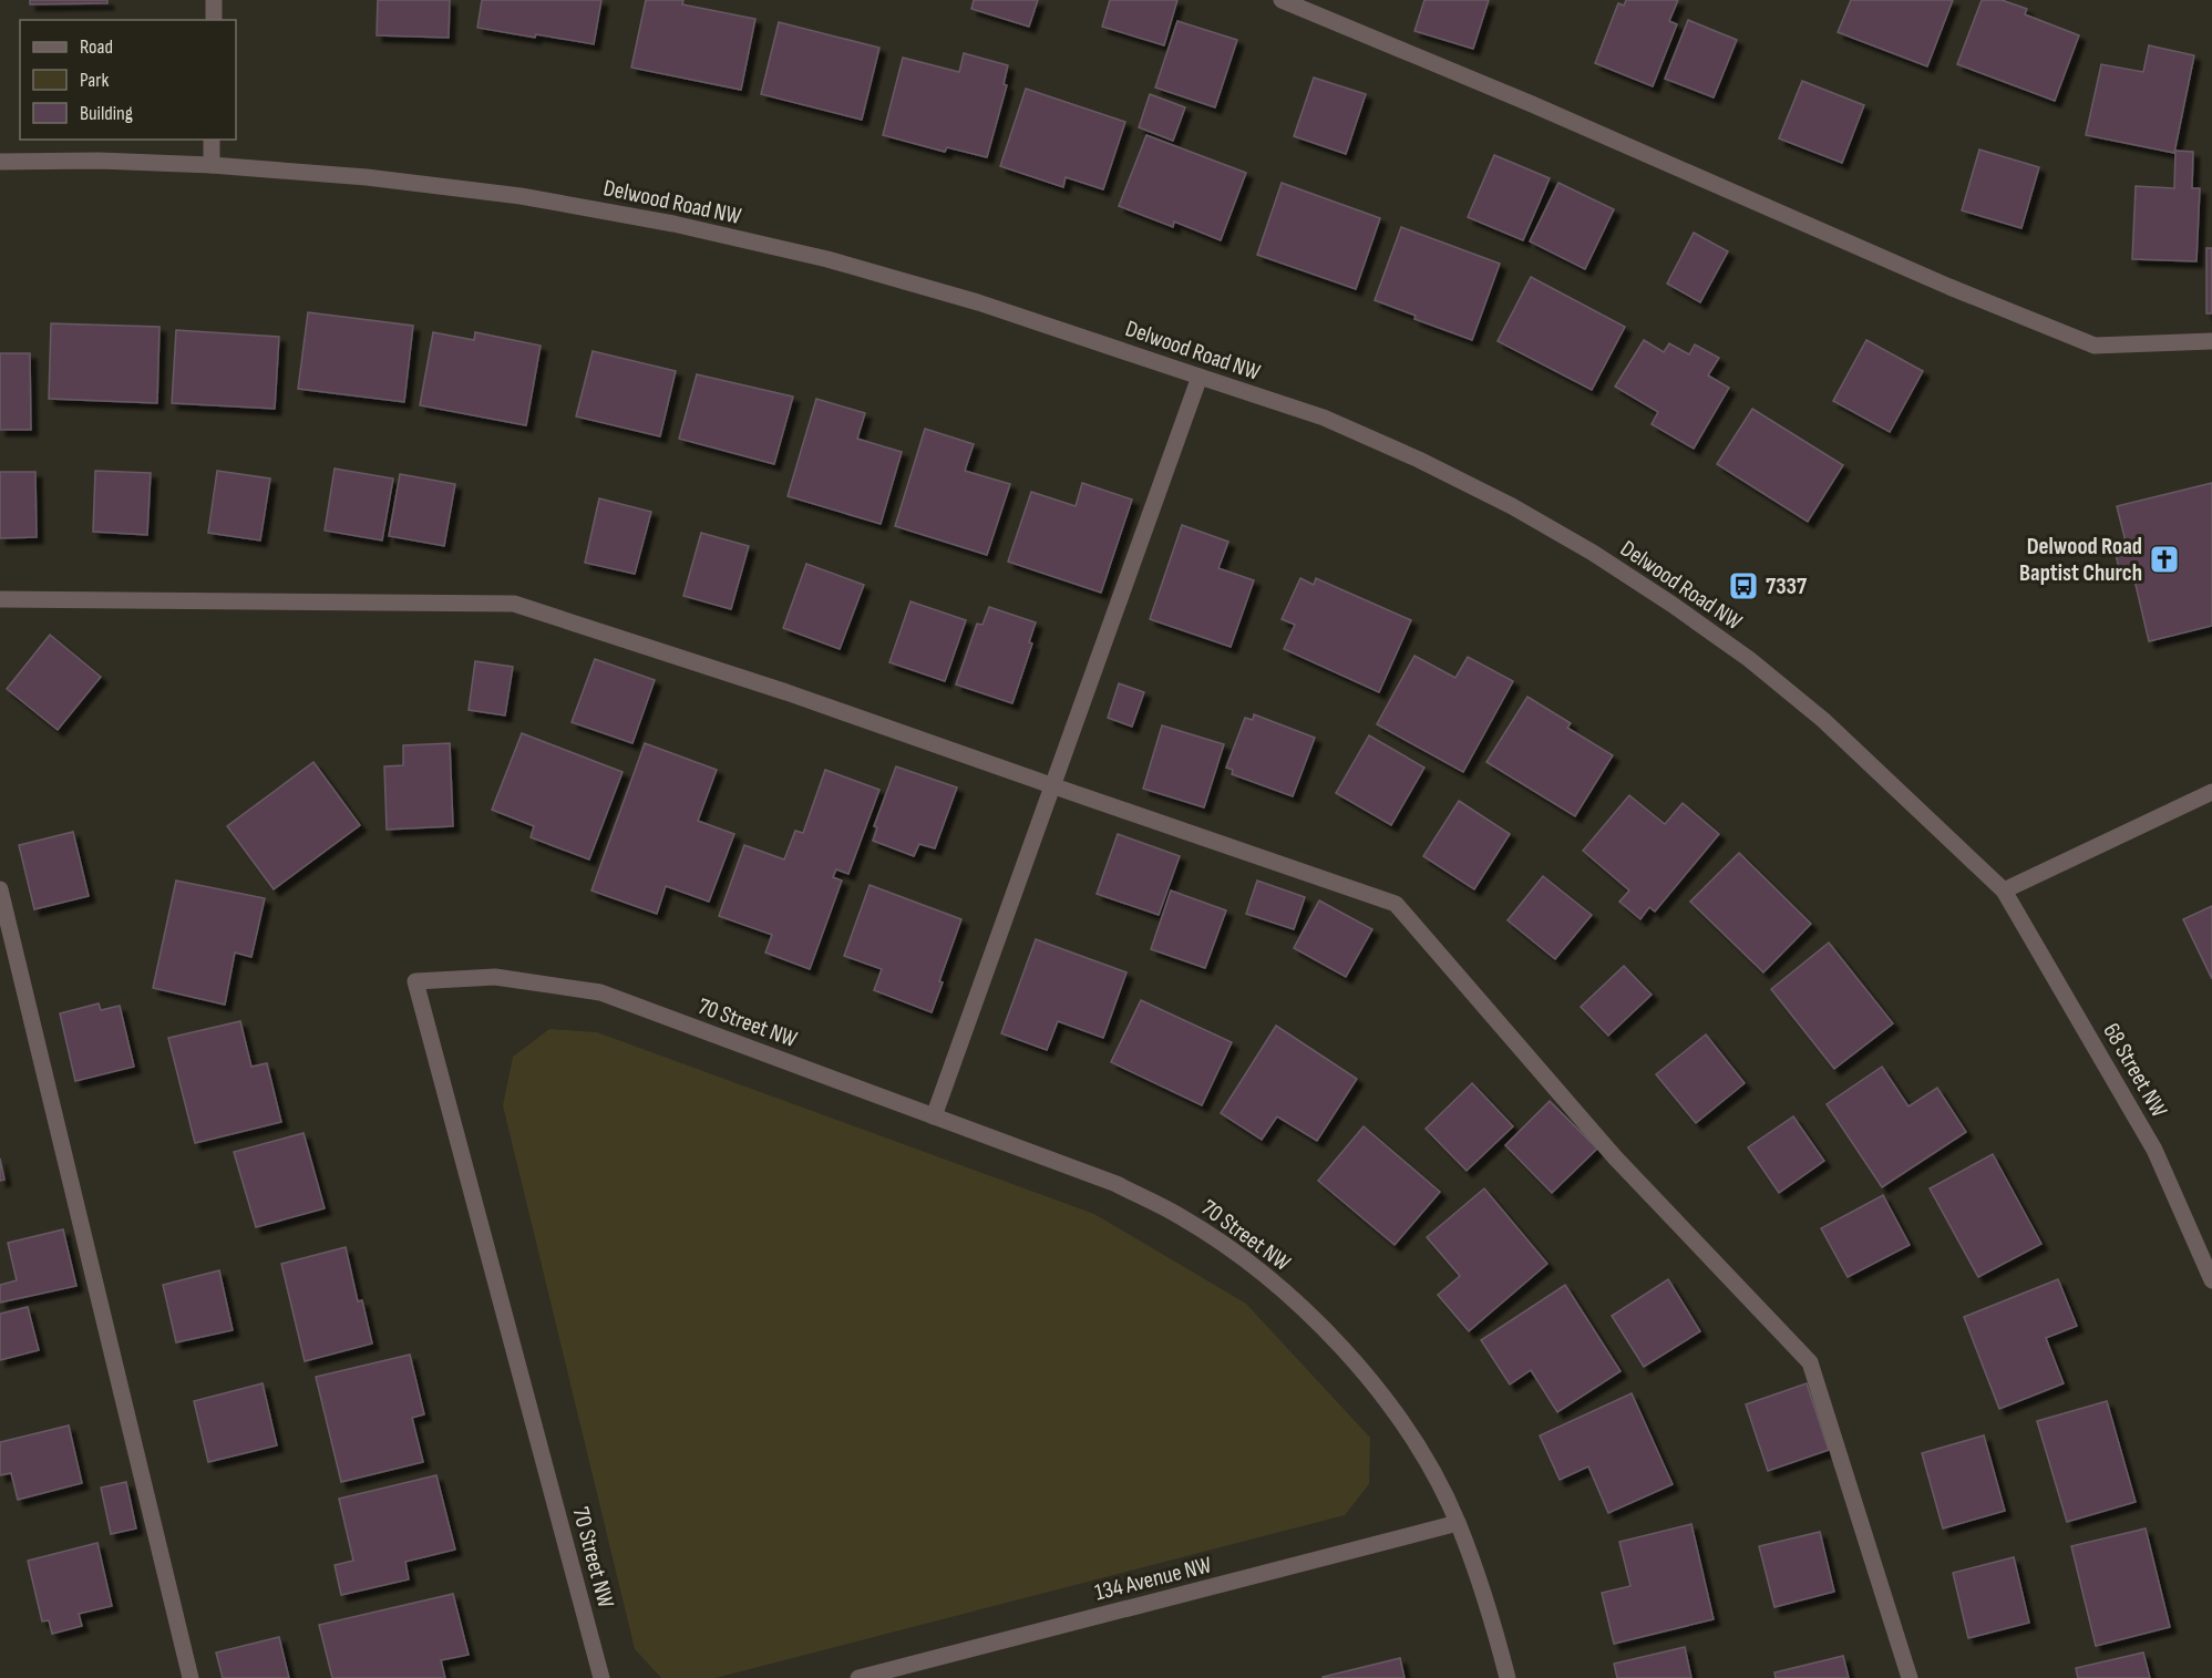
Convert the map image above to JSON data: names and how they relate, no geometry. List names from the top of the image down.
{
  "streets": {
    "street": [
      "Delwood Road NW",
      "70 Street NW",
      "68 Street NW",
      "134 Avenue NW"
    ]
  },
  "crossings": [
    ["Delwood Road NW", "68 Street NW"],
    ["70 Street NW", "134 Avenue NW"]
  ],
  "places": {
    "church": ["Delwood Road Baptist Church"],
    "bus stop": ["7337"]
  },
  "legend": ["Road", "Park", "Building"]
}
